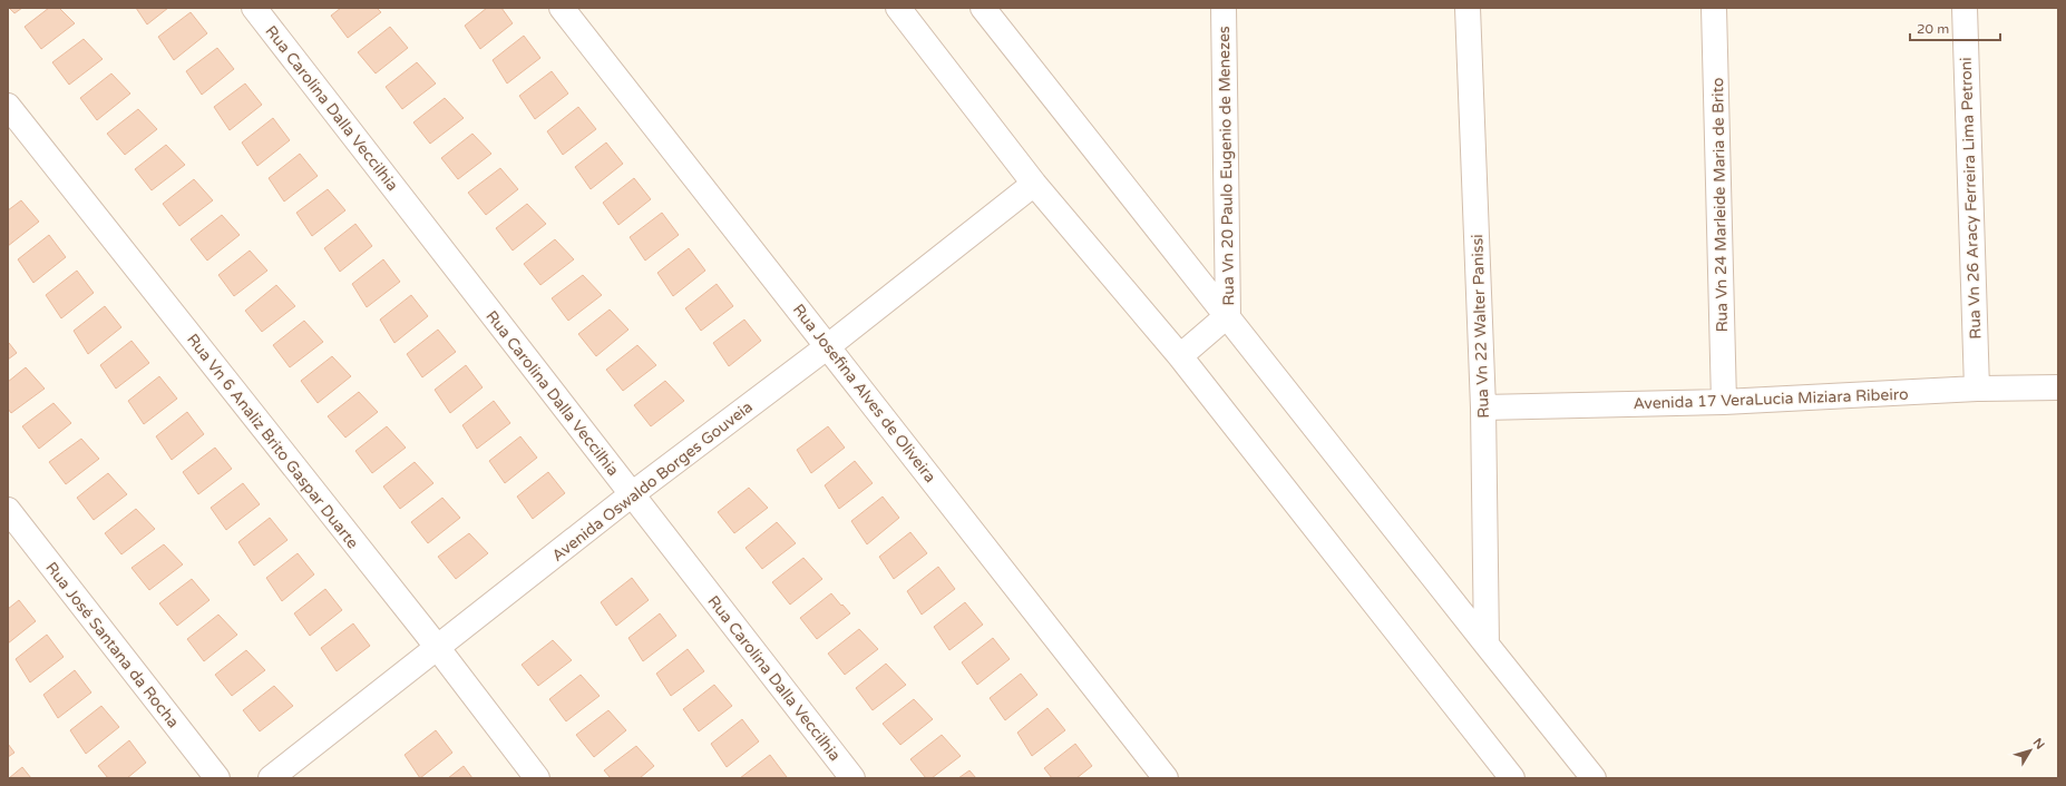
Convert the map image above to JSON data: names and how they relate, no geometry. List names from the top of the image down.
{
  "streets": {
    "street": [
      "Rua Carolina Dalla Veccilhia",
      "Rua Vn 20 Paulo Eugenio de Menezes",
      "Rua Vn 26 Aracy Ferreira Lima Petroni",
      "Rua Vn 24 Marleide Maria de Brito",
      "Rua Vn 22 Walter Panissi",
      "Rua Josefina Alves de Oliveira",
      "Avenida 17 VeraLucia Miziara Ribeiro",
      "Rua Vn 6 Analiz Brito Gaspar Duarte",
      "Avenida Oswaldo Borges Gouveia",
      "Rua José Santana da Rocha"
    ]
  },
  "crossings": [
    ["Rua Carolina Dalla Veccilhia", "Avenida Oswaldo Borges Gouveia"],
    ["Rua Vn 26 Aracy Ferreira Lima Petroni", "Avenida 17 VeraLucia Miziara Ribeiro"],
    ["Rua Vn 24 Marleide Maria de Brito", "Avenida 17 VeraLucia Miziara Ribeiro"],
    ["Rua Vn 22 Walter Panissi", "Avenida 17 VeraLucia Miziara Ribeiro"],
    ["Rua Josefina Alves de Oliveira", "Avenida Oswaldo Borges Gouveia"],
    ["Rua Vn 6 Analiz Brito Gaspar Duarte", "Avenida Oswaldo Borges Gouveia"]
  ],
  "scale_bar": "20 m",
  "north": "top right"
}
